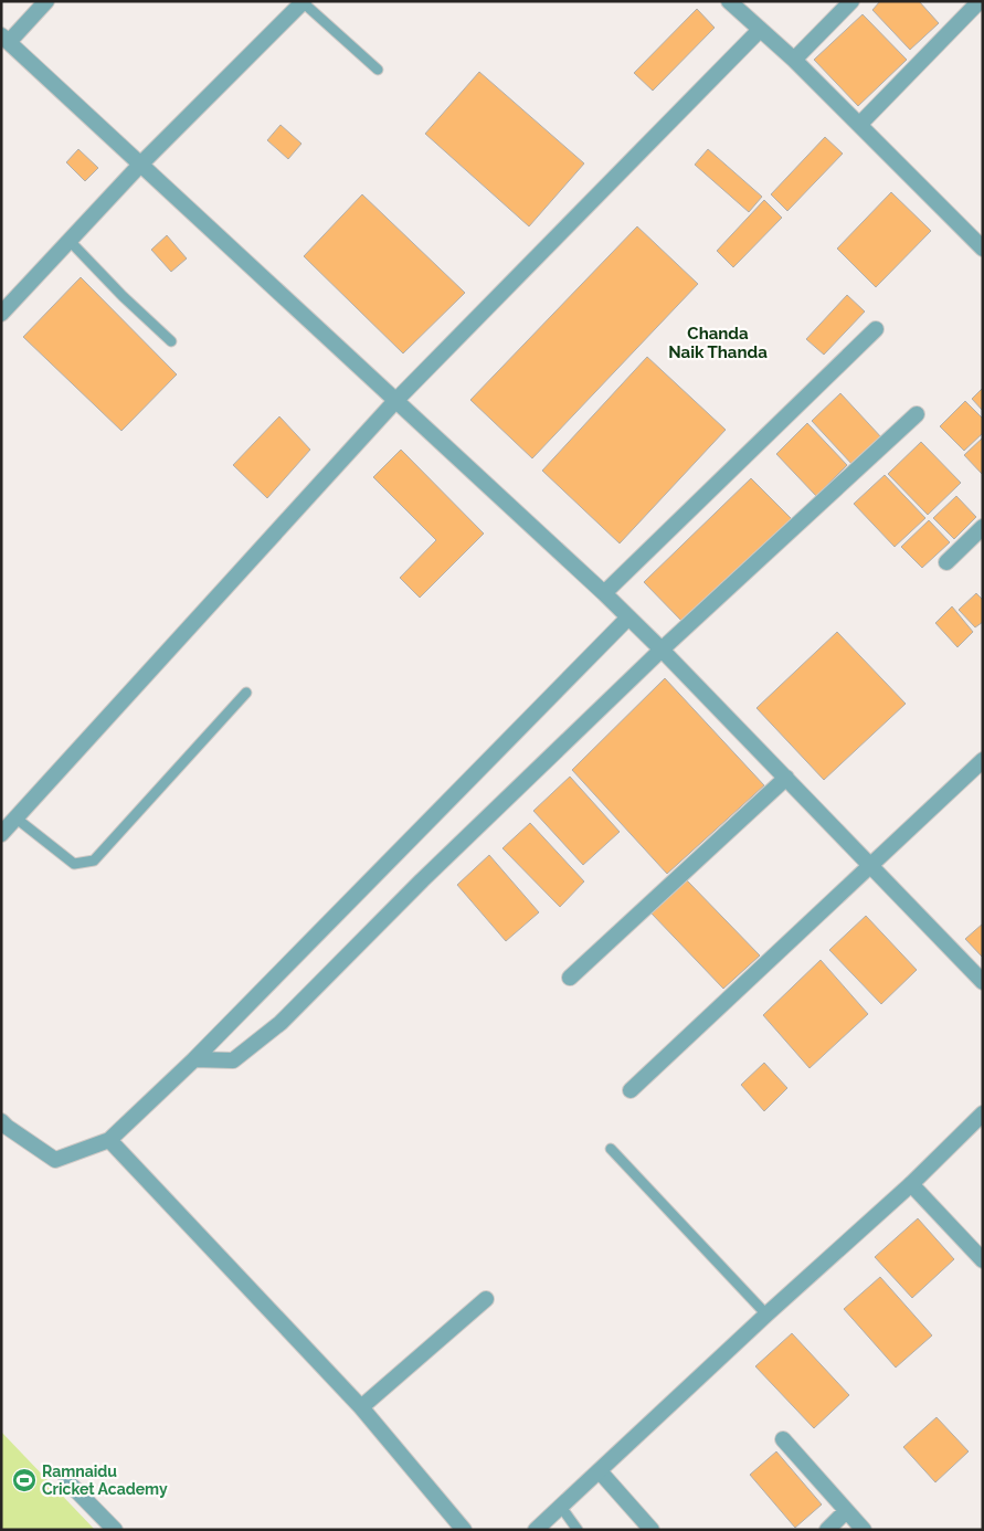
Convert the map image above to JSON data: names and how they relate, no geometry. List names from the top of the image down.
{
  "districts": ["Chanda Naik Thanda"],
  "places": {
    "sports": ["Ramnaidu Cricket Academy"]
  }
}
